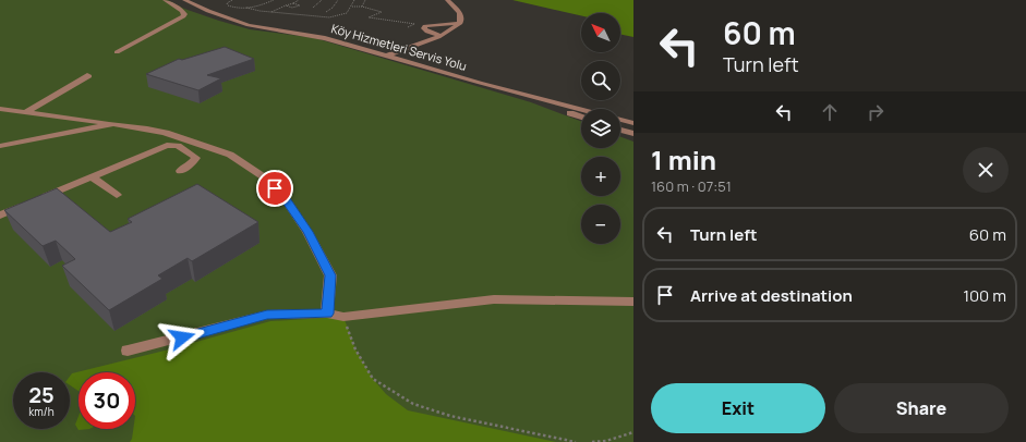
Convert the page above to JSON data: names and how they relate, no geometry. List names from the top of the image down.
{
  "streets": {
    "street": ["Köy Hizmetleri Servis Yolu"]
  },
  "north": "top left",
  "page": {
    "turn": ["60 m", "Turn left"],
    "map_buttons": ["+", "−"],
    "heading": ["1 min", "160 m · 07:51"],
    "list": [
      {
        "name": "Turn left",
        "value": "60 m"
      },
      {
        "name": "Arrive at destination",
        "value": "100 m"
      }
    ],
    "speed": "25 km/h",
    "limit": "30",
    "buttons": ["Exit", "Share"]
  }
}
